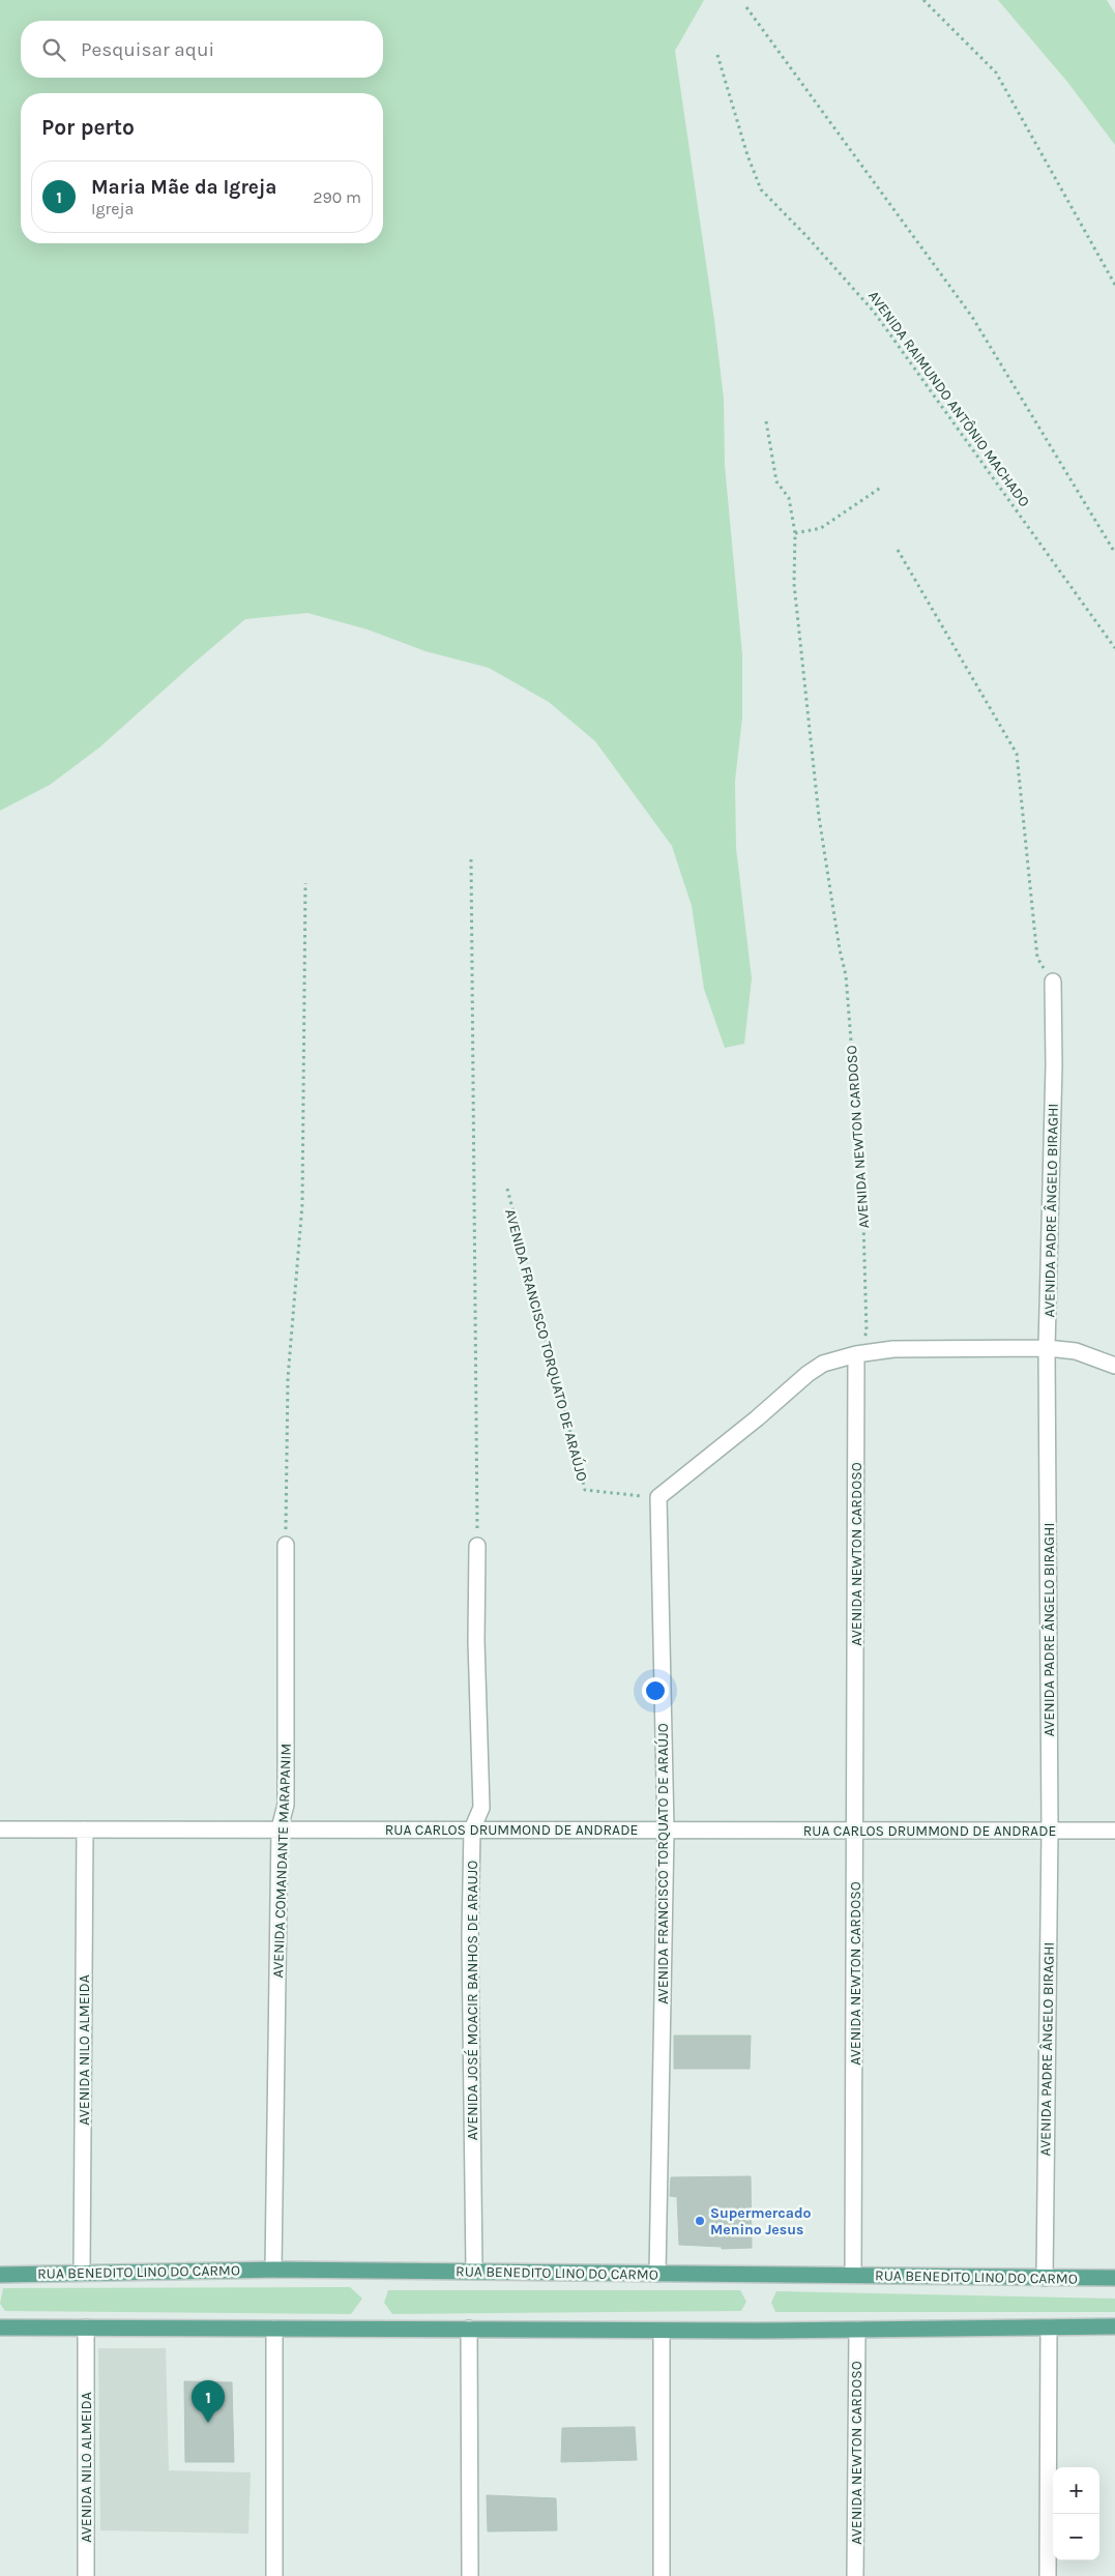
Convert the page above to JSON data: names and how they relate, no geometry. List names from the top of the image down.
{
  "streets": {
    "main road": ["RUA BENEDITO LINO DO CARMO"],
    "street": [
      "AVENIDA NEWTON CARDOSO",
      "AVENIDA PADRE ÂNGELO BIRAGHI",
      "AVENIDA FRANCISCO TORQUATO DE ARAÚJO",
      "RUA CARLOS DRUMMOND DE ANDRADE",
      "AVENIDA COMANDANTE MARAPANIM",
      "AVENIDA JOSÉ MOACIR BANHOS DE ARAUJO",
      "AVENIDA NILO ALMEIDA"
    ],
    "path": ["AVENIDA RAIMUNDO ANTÔNIO MACHADO"]
  },
  "crossings": [
    ["AVENIDA NEWTON CARDOSO", "RUA CARLOS DRUMMOND DE ANDRADE"],
    ["AVENIDA NEWTON CARDOSO", "RUA BENEDITO LINO DO CARMO"],
    ["AVENIDA PADRE ÂNGELO BIRAGHI", "RUA CARLOS DRUMMOND DE ANDRADE"],
    ["AVENIDA PADRE ÂNGELO BIRAGHI", "RUA BENEDITO LINO DO CARMO"],
    ["AVENIDA FRANCISCO TORQUATO DE ARAÚJO", "RUA CARLOS DRUMMOND DE ANDRADE"],
    ["AVENIDA FRANCISCO TORQUATO DE ARAÚJO", "RUA BENEDITO LINO DO CARMO"],
    ["RUA CARLOS DRUMMOND DE ANDRADE", "AVENIDA COMANDANTE MARAPANIM"],
    ["RUA CARLOS DRUMMOND DE ANDRADE", "AVENIDA JOSÉ MOACIR BANHOS DE ARAUJO"],
    ["RUA CARLOS DRUMMOND DE ANDRADE", "AVENIDA NILO ALMEIDA"],
    ["AVENIDA COMANDANTE MARAPANIM", "RUA BENEDITO LINO DO CARMO"],
    ["AVENIDA JOSÉ MOACIR BANHOS DE ARAUJO", "RUA BENEDITO LINO DO CARMO"],
    ["AVENIDA NILO ALMEIDA", "RUA BENEDITO LINO DO CARMO"]
  ],
  "places": ["Supermercado Menino Jesus"],
  "page": {
    "search": "Pesquisar aqui",
    "heading": "Por perto",
    "list": [
      {
        "mark": "1",
        "name": "Maria Mãe da Igreja",
        "note": "Igreja",
        "value": "290 m"
      }
    ],
    "pins": "1",
    "map_buttons": ["+", "−"]
  }
}
